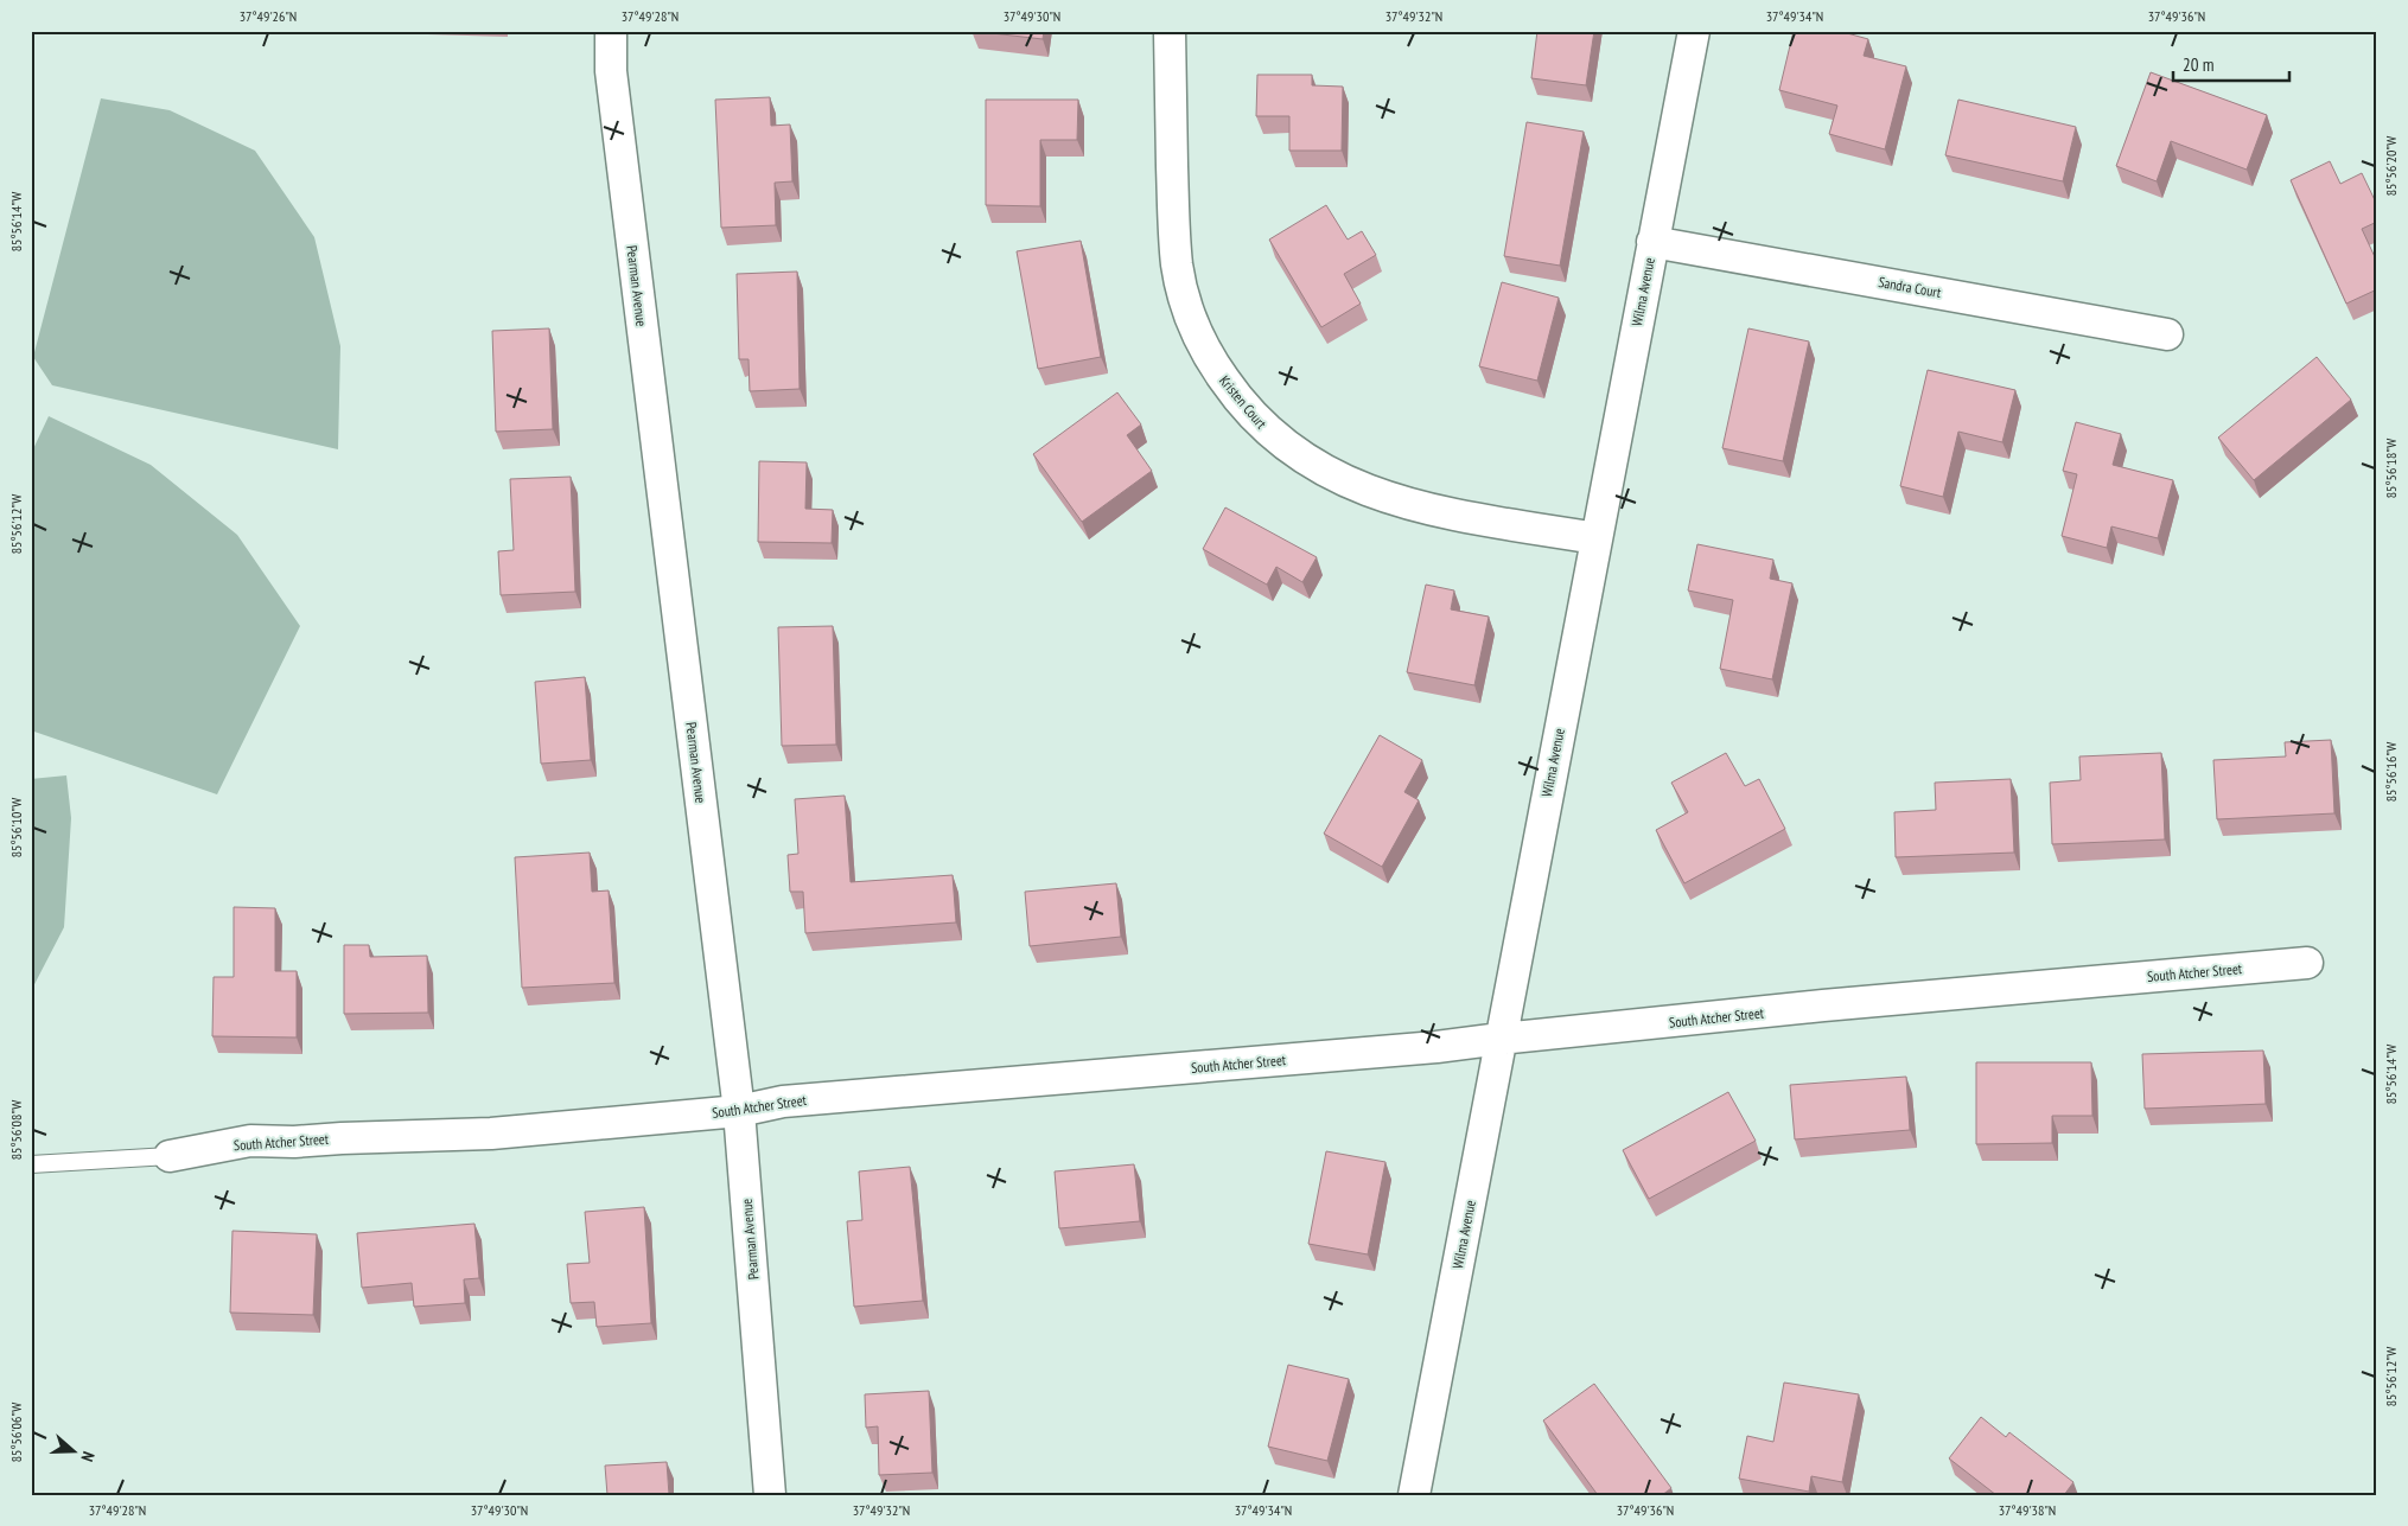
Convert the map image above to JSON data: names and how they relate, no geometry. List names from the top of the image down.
{
  "streets": {
    "street": [
      "Pearman Avenue",
      "Sandra Court",
      "Wilma Avenue",
      "Kristen Court",
      "South Atcher Street"
    ]
  },
  "crossings": [
    ["Pearman Avenue", "South Atcher Street"],
    ["Sandra Court", "Wilma Avenue"],
    ["Wilma Avenue", "Kristen Court"],
    ["Wilma Avenue", "South Atcher Street"]
  ],
  "scale_bar": "20 m",
  "north": "right",
  "coordinates": [
    "37°49'26\"N",
    "37°49'28\"N",
    "37°49'30\"N",
    "37°49'32\"N",
    "37°49'34\"N",
    "37°49'36\"N",
    "85°56'20\"W",
    "85°56'14\"W",
    "85°56'18\"W",
    "85°56'12\"W",
    "85°56'16\"W",
    "85°56'10\"W",
    "85°56'08\"W",
    "85°56'06\"W",
    "37°49'38\"N"
  ]
}
